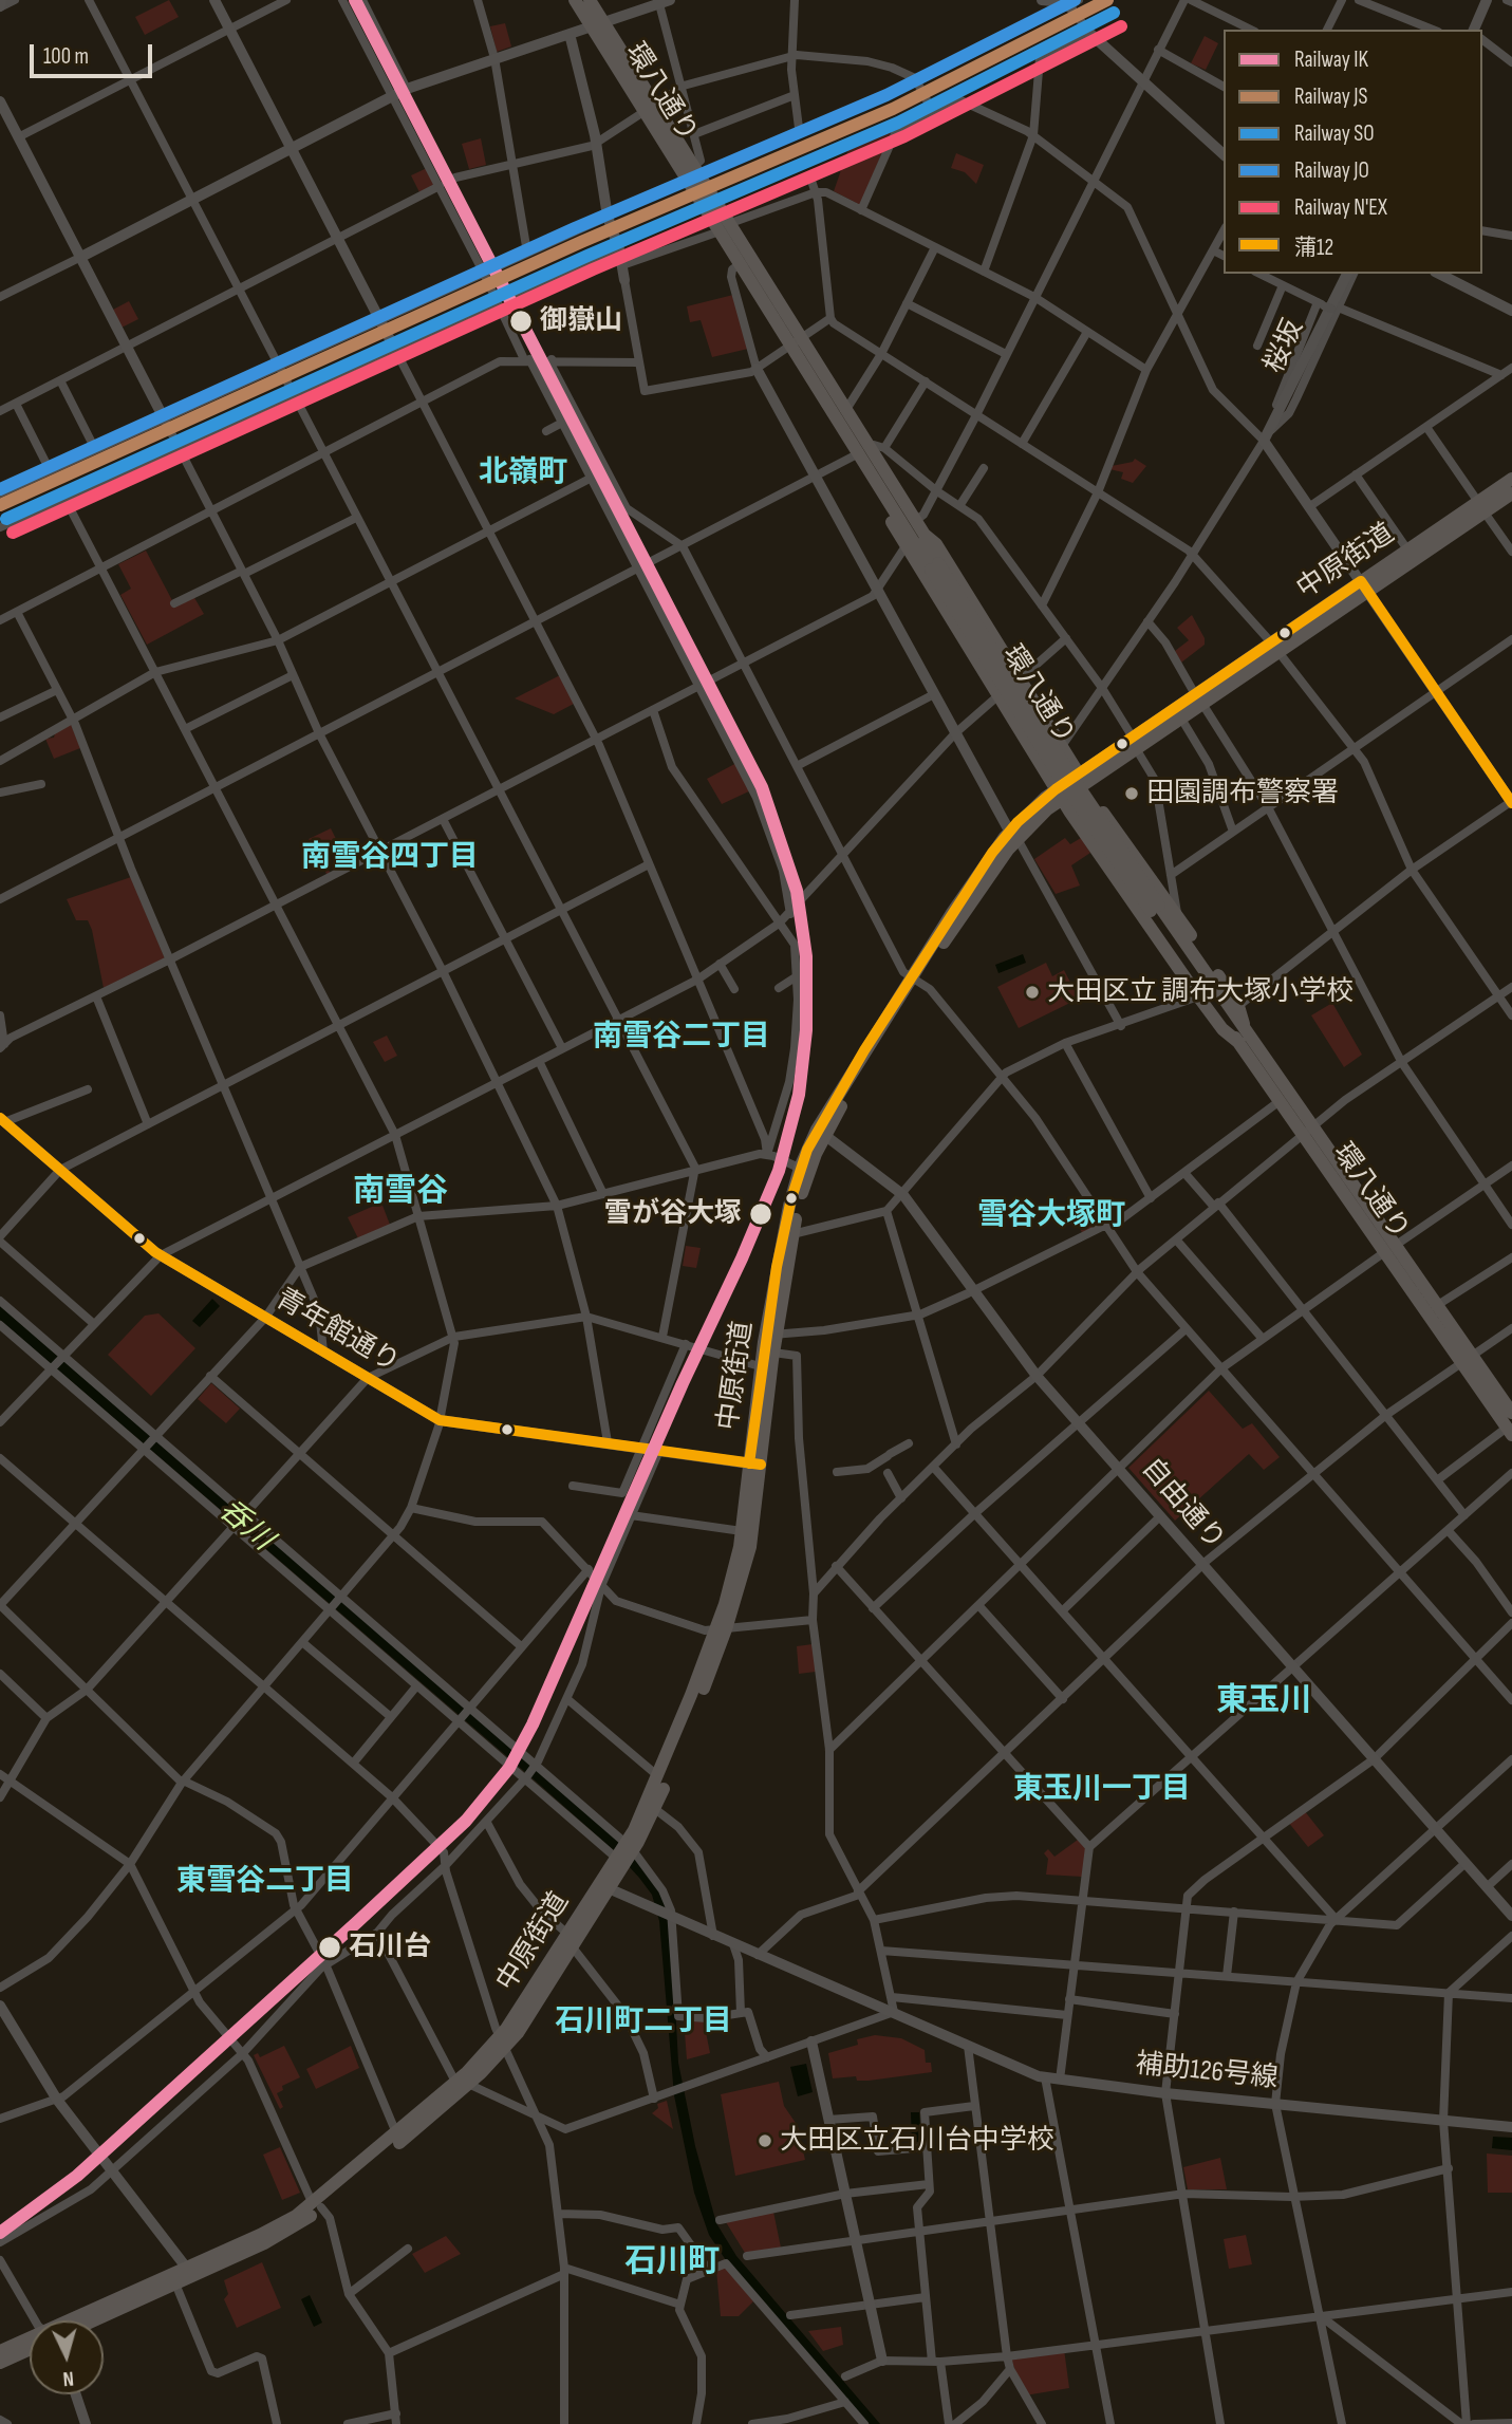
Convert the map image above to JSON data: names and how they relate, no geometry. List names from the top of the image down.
{
  "streets": {
    "main road": ["環八通り", "中原街道"],
    "street": [
      "桜坂",
      "青年館通り",
      "自由通り",
      "補助126号線"
    ]
  },
  "crossings": [
    ["中原街道", "青年館通り"],
    ["中原街道", "自由通り"],
    ["中原街道", "補助126号線"]
  ],
  "districts": [
    "北嶺町",
    "南雪谷四丁目",
    "南雪谷二丁目",
    "南雪谷",
    "雪谷大塚町",
    "東玉川",
    "東玉川一丁目",
    "東雪谷二丁目",
    "石川町二丁目",
    "石川町"
  ],
  "water": ["呑川"],
  "places": [
    "御嶽山",
    "田園調布警察署",
    "大田区立 調布大塚小学校",
    "雪が谷大塚",
    "石川台",
    "大田区立石川台中学校"
  ],
  "lines": [
    "rail line IK",
    "rail line JS",
    "rail line JO",
    "rail line SO",
    "rail line N'EX",
    "transit line 蒲12"
  ],
  "legend": [
    "Railway IK",
    "Railway JS",
    "Railway SO",
    "Railway JO",
    "Railway N'EX",
    "蒲12"
  ],
  "scale_bar": "100 m",
  "north": "bottom"
}
